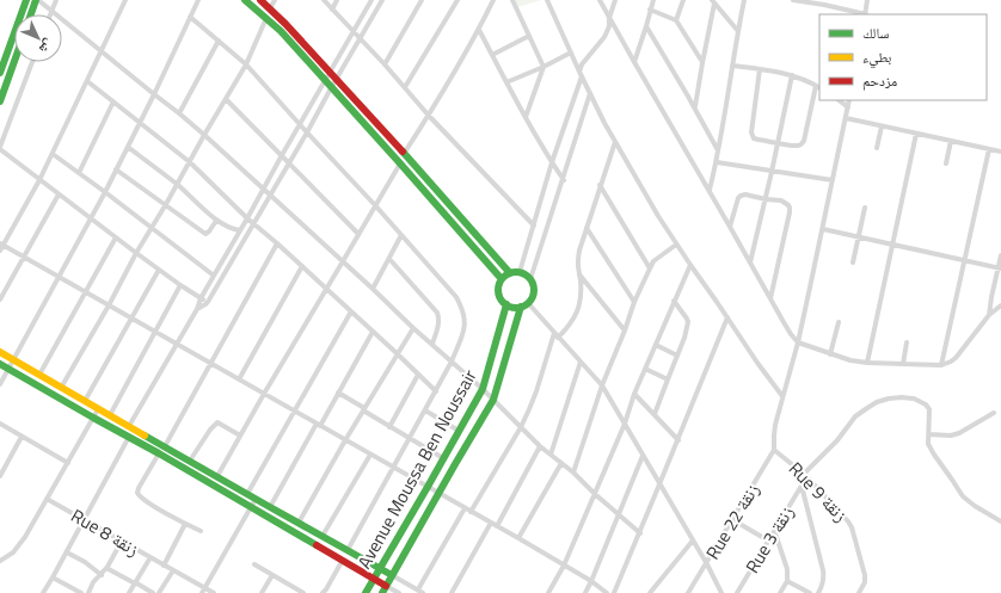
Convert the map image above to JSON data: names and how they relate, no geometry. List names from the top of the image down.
{
  "streets": {
    "street": [
      "Avenue Moussa Ben Noussair",
      "Rue 9 زنقة",
      "Rue 22 زنقة",
      "Rue 8 زنقة",
      "Rue 3 زنقة"
    ]
  },
  "crossings": [
    ["Rue 9 زنقة", "Rue 22 زنقة"],
    ["Rue 9 زنقة", "Rue 3 زنقة"]
  ],
  "legend": ["سالك", "بطيء", "مزدحم"],
  "north": "bottom right"
}
